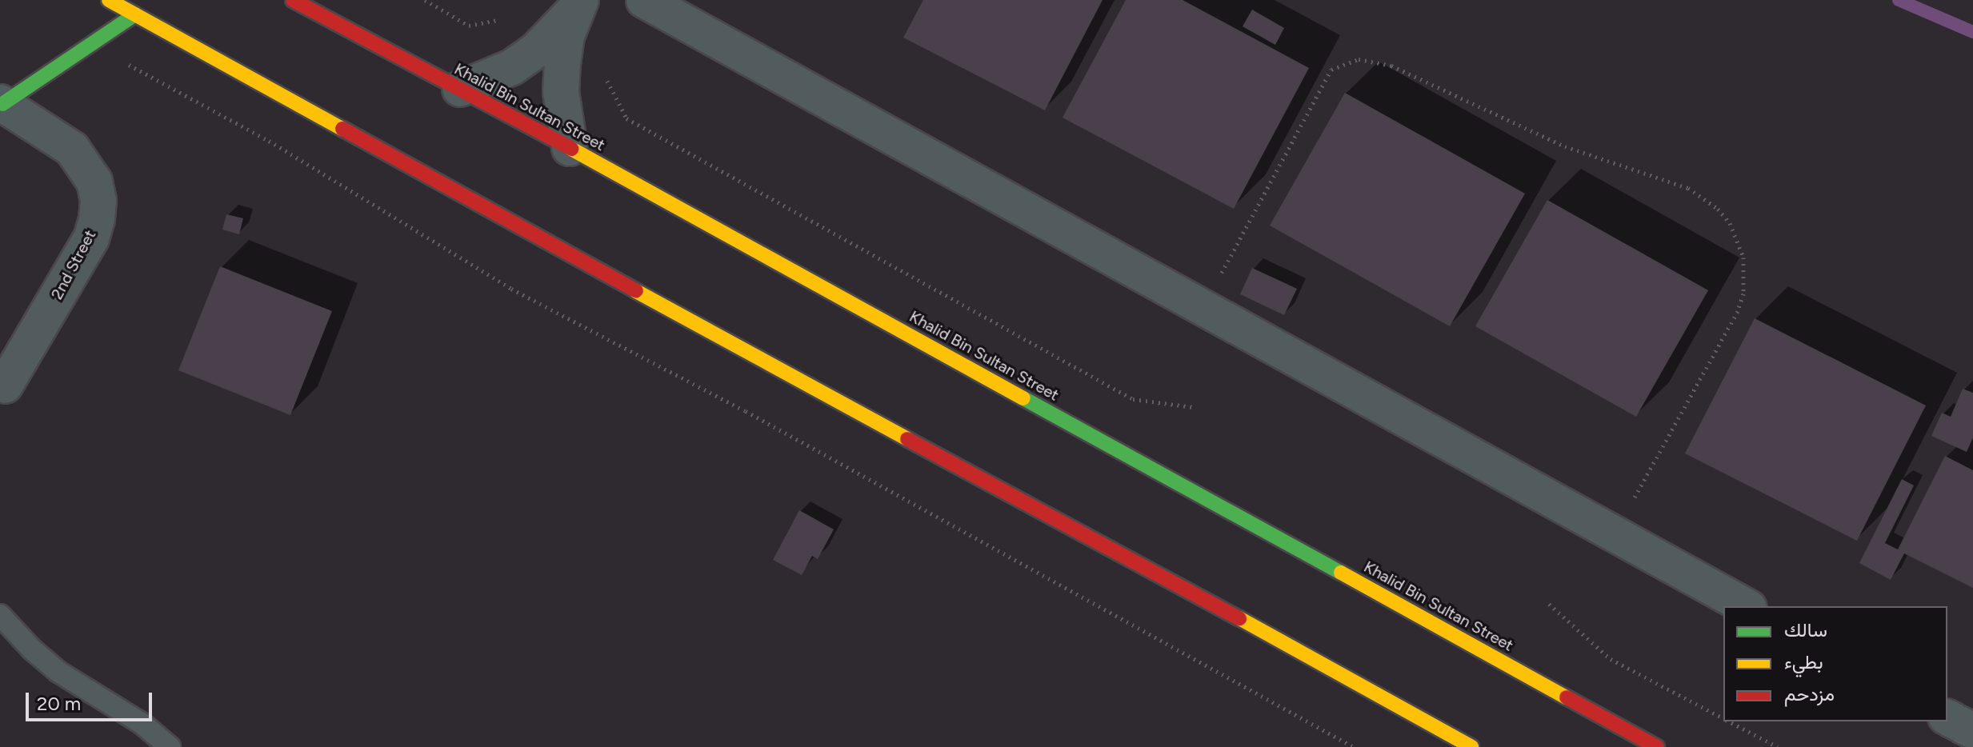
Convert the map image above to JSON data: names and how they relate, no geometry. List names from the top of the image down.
{
  "streets": {
    "main road": ["Khalid Bin Sultan Street"],
    "street": ["2nd Street"]
  },
  "legend": ["سالك", "بطيء", "مزدحم"],
  "scale_bar": "20 m"
}
